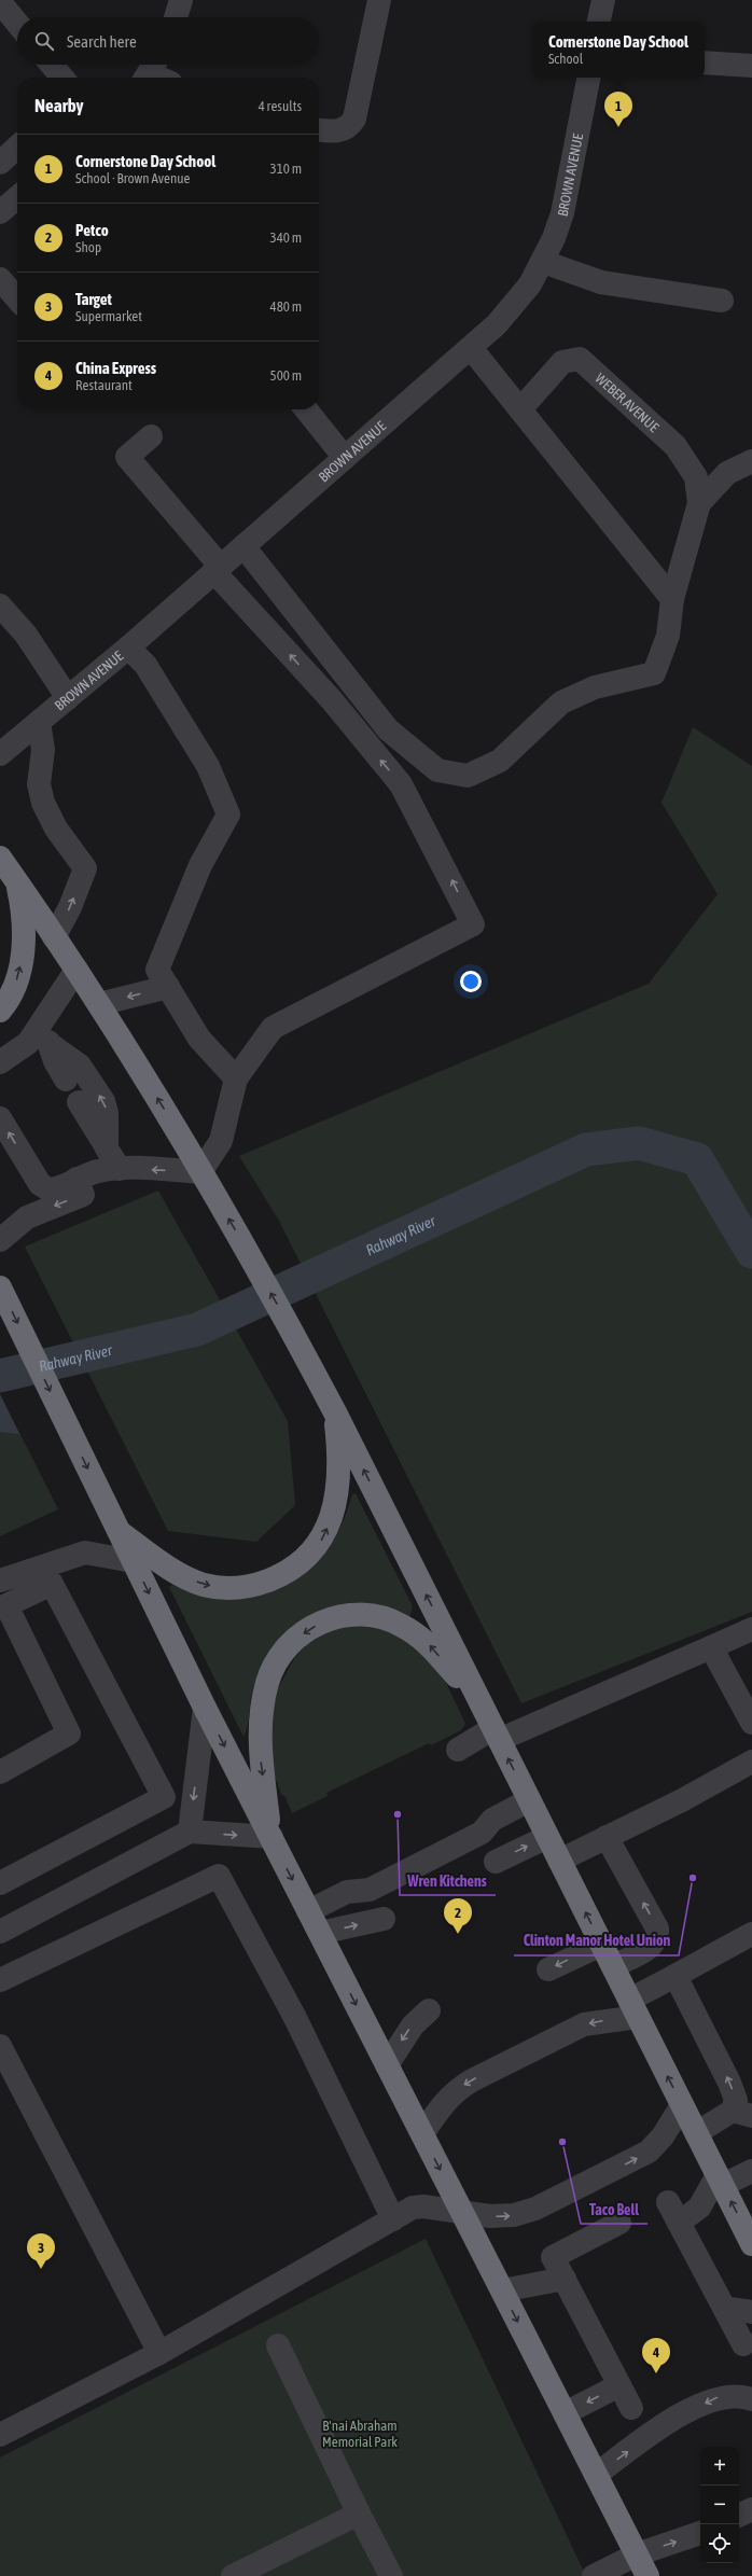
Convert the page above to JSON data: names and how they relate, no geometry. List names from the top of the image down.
{
  "streets": {
    "street": ["BROWN AVENUE", "WEBER AVENUE"]
  },
  "water": ["Rahway River"],
  "parks": ["B'nai Abraham Memorial Park"],
  "places": ["Wren Kitchens", "Clinton Manor Hotel Union", "Taco Bell"],
  "page": {
    "search": "Search here",
    "popup": ["Cornerstone Day School", "School"],
    "heading": ["Nearby", "4 results"],
    "pins": [
      "1",
      "2",
      "3",
      "4"
    ],
    "list": [
      {
        "mark": "1",
        "name": "Cornerstone Day School",
        "note": "School · Brown Avenue",
        "value": "310 m"
      },
      {
        "mark": "2",
        "name": "Petco",
        "note": "Shop",
        "value": "340 m"
      },
      {
        "mark": "3",
        "name": "Target",
        "note": "Supermarket",
        "value": "480 m"
      },
      {
        "mark": "4",
        "name": "China Express",
        "note": "Restaurant",
        "value": "500 m"
      }
    ],
    "map_buttons": ["+", "−"]
  }
}
